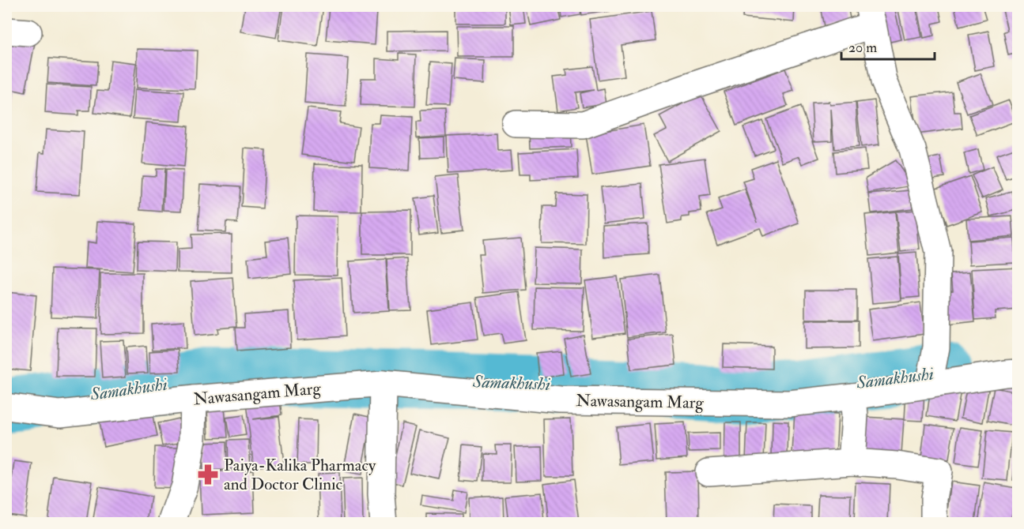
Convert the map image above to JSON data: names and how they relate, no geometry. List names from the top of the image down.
{
  "streets": {
    "street": ["Nawasangam Marg"]
  },
  "water": ["Samakhushi"],
  "places": {
    "pharmacy": ["Paiya-Kalika Pharmacy and Doctor Clinic"]
  },
  "scale_bar": "20 m"
}
